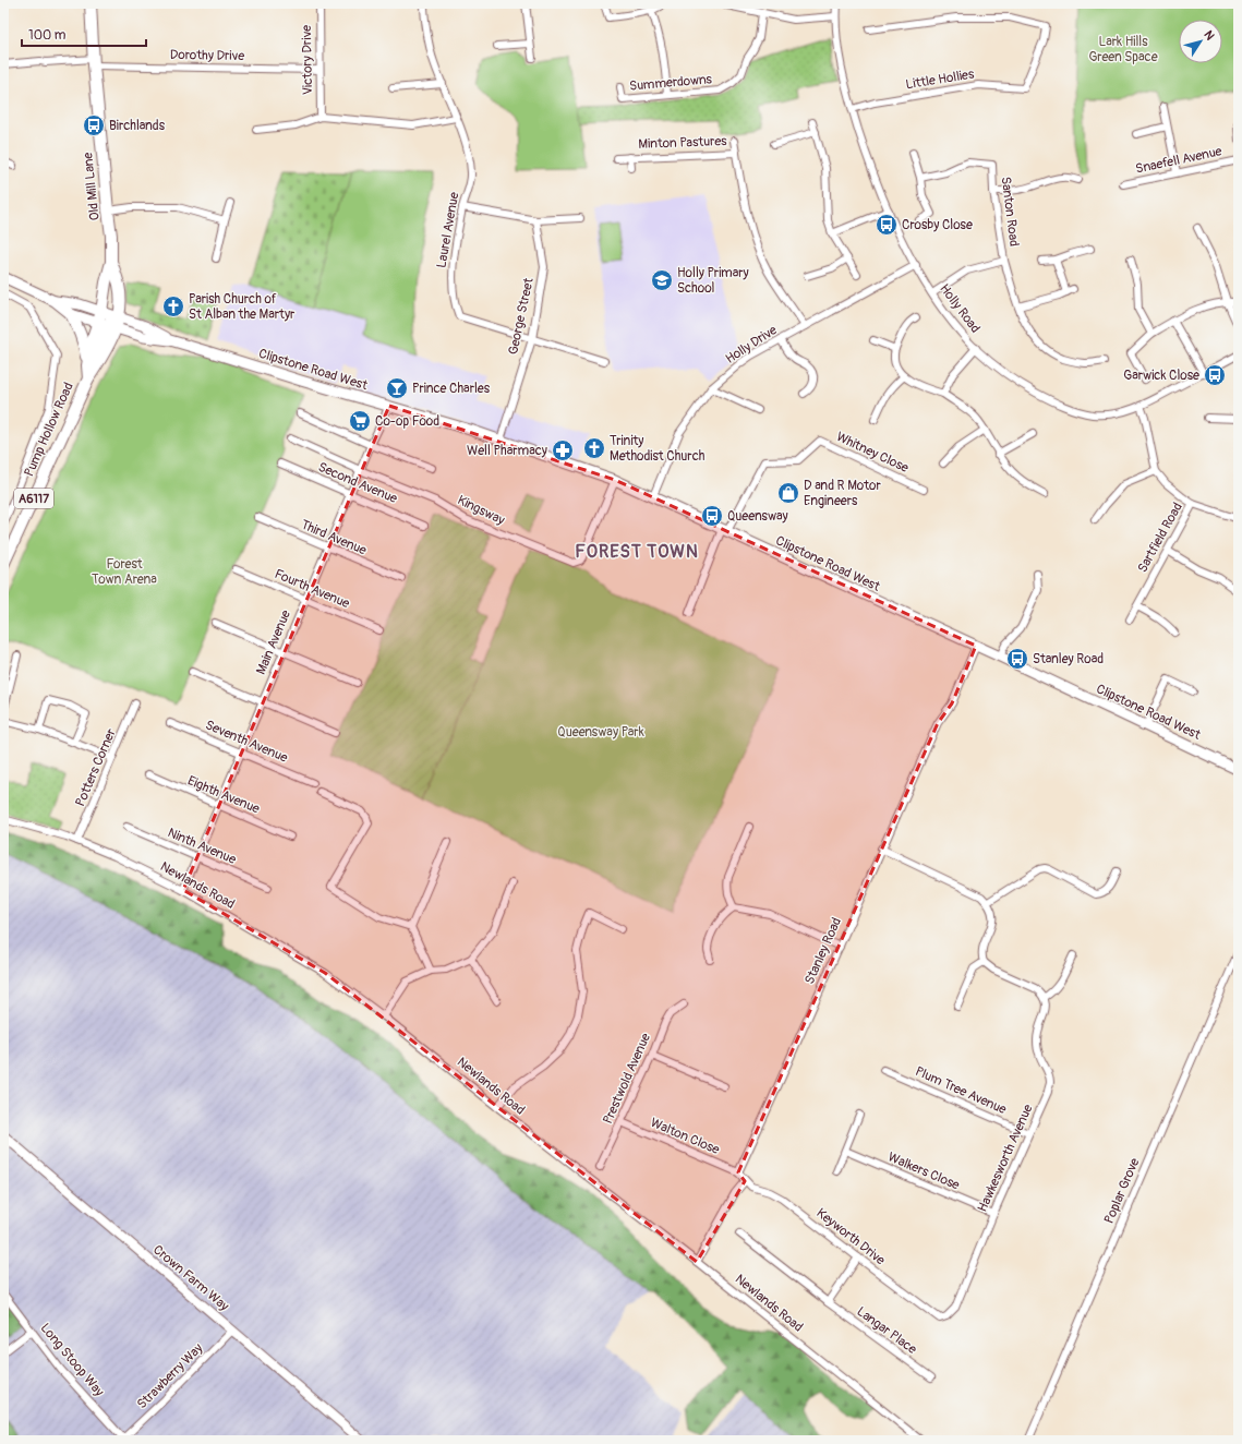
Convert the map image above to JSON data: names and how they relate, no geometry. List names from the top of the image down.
{
  "streets": {
    "main road": [
      "Old Mill Lane",
      "Clipstone Road West",
      "Pump Hollow Road",
      "A6117"
    ],
    "street": [
      "Dorothy Drive",
      "Victory Drive",
      "Little Hollies",
      "Summerdowns",
      "Minton Pastures",
      "Snaefell Avenue",
      "Santon Road",
      "Laurel Avenue",
      "Holly Road",
      "George Street",
      "Holly Drive",
      "Whitney Close",
      "Second Avenue",
      "Kingsway",
      "Third Avenue",
      "Sartfield Road",
      "Fourth Avenue",
      "Main Avenue",
      "Seventh Avenue",
      "Potters Corner",
      "Eighth Avenue",
      "Ninth Avenue",
      "Newlands Road",
      "Stanley Road",
      "Prestwold Avenue",
      "Plum Tree Avenue",
      "Walton Close",
      "Hawkesworth Avenue",
      "Walkers Close",
      "Poplar Grove",
      "Keyworth Drive",
      "Crown Farm Way",
      "Langar Place",
      "Long Stoop Way",
      "Strawberry Way"
    ]
  },
  "crossings": [
    ["Dorothy Drive", "Victory Drive"],
    ["Dorothy Drive", "Old Mill Lane"],
    ["Little Hollies", "Holly Road"],
    ["Minton Pastures", "Holly Drive"],
    ["Old Mill Lane", "Clipstone Road West"],
    ["Old Mill Lane", "Pump Hollow Road"],
    ["Santon Road", "Holly Road"],
    ["Laurel Avenue", "George Street"],
    ["Holly Road", "Holly Drive"],
    ["George Street", "Clipstone Road West"],
    ["Holly Drive", "Clipstone Road West"],
    ["Clipstone Road West", "Pump Hollow Road"],
    ["Clipstone Road West", "Whitney Close"],
    ["Clipstone Road West", "Kingsway"],
    ["Clipstone Road West", "Main Avenue"],
    ["Clipstone Road West", "Stanley Road"],
    ["Second Avenue", "Main Avenue"],
    ["Kingsway", "Main Avenue"],
    ["Third Avenue", "Main Avenue"],
    ["Fourth Avenue", "Main Avenue"],
    ["Main Avenue", "Seventh Avenue"],
    ["Main Avenue", "Eighth Avenue"],
    ["Main Avenue", "Ninth Avenue"],
    ["Main Avenue", "Newlands Road"],
    ["Potters Corner", "Newlands Road"],
    ["Stanley Road", "Walton Close"],
    ["Prestwold Avenue", "Walton Close"],
    ["Plum Tree Avenue", "Hawkesworth Avenue"],
    ["Hawkesworth Avenue", "Walkers Close"],
    ["Hawkesworth Avenue", "Keyworth Drive"],
    ["Crown Farm Way", "Strawberry Way"],
    ["Long Stoop Way", "Strawberry Way"]
  ],
  "districts": ["FOREST TOWN"],
  "parks": ["Lark Hills Green Space", "Forest Town Arena", "Queensway Park"],
  "places": {
    "bus stop": [
      "Birchlands",
      "Crosby Close",
      "Garwick Close",
      "Queensway",
      "Stanley Road"
    ],
    "school or university": ["Holly Primary School"],
    "church": ["Parish Church of St Alban the Martyr", "Trinity Methodist Church"],
    "bar": ["Prince Charles"],
    "supermarket": ["Co-op Food"],
    "pharmacy": ["Well Pharmacy"],
    "shop": ["D and R Motor Engineers"]
  },
  "scale_bar": "100 m",
  "north": "top right"
}
